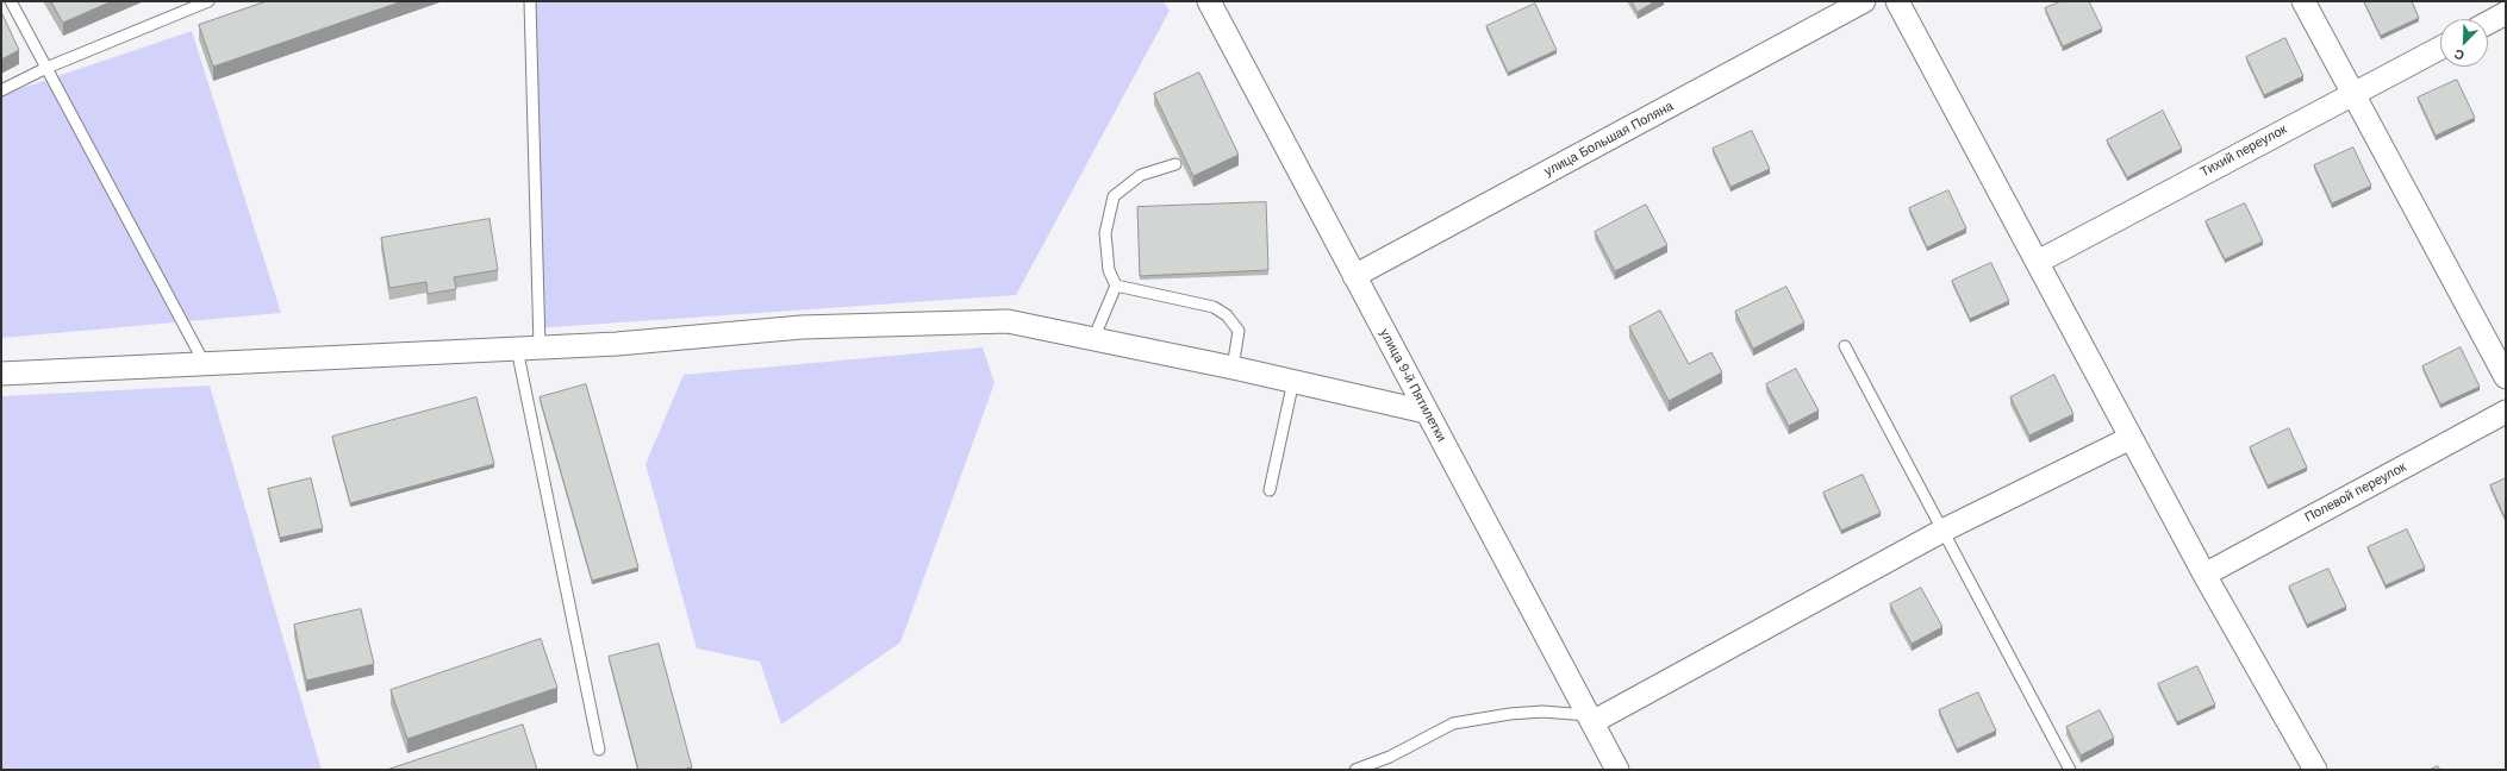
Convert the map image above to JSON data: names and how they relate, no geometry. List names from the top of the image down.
{
  "streets": {
    "street": [
      "улица Большая Поляна",
      "Тихий переулок",
      "улица 9-й Пятилетки",
      "Полевой переулок"
    ]
  },
  "crossings": [
    ["улица Большая Поляна", "улица 9-й Пятилетки"]
  ],
  "north": "bottom left"
}
